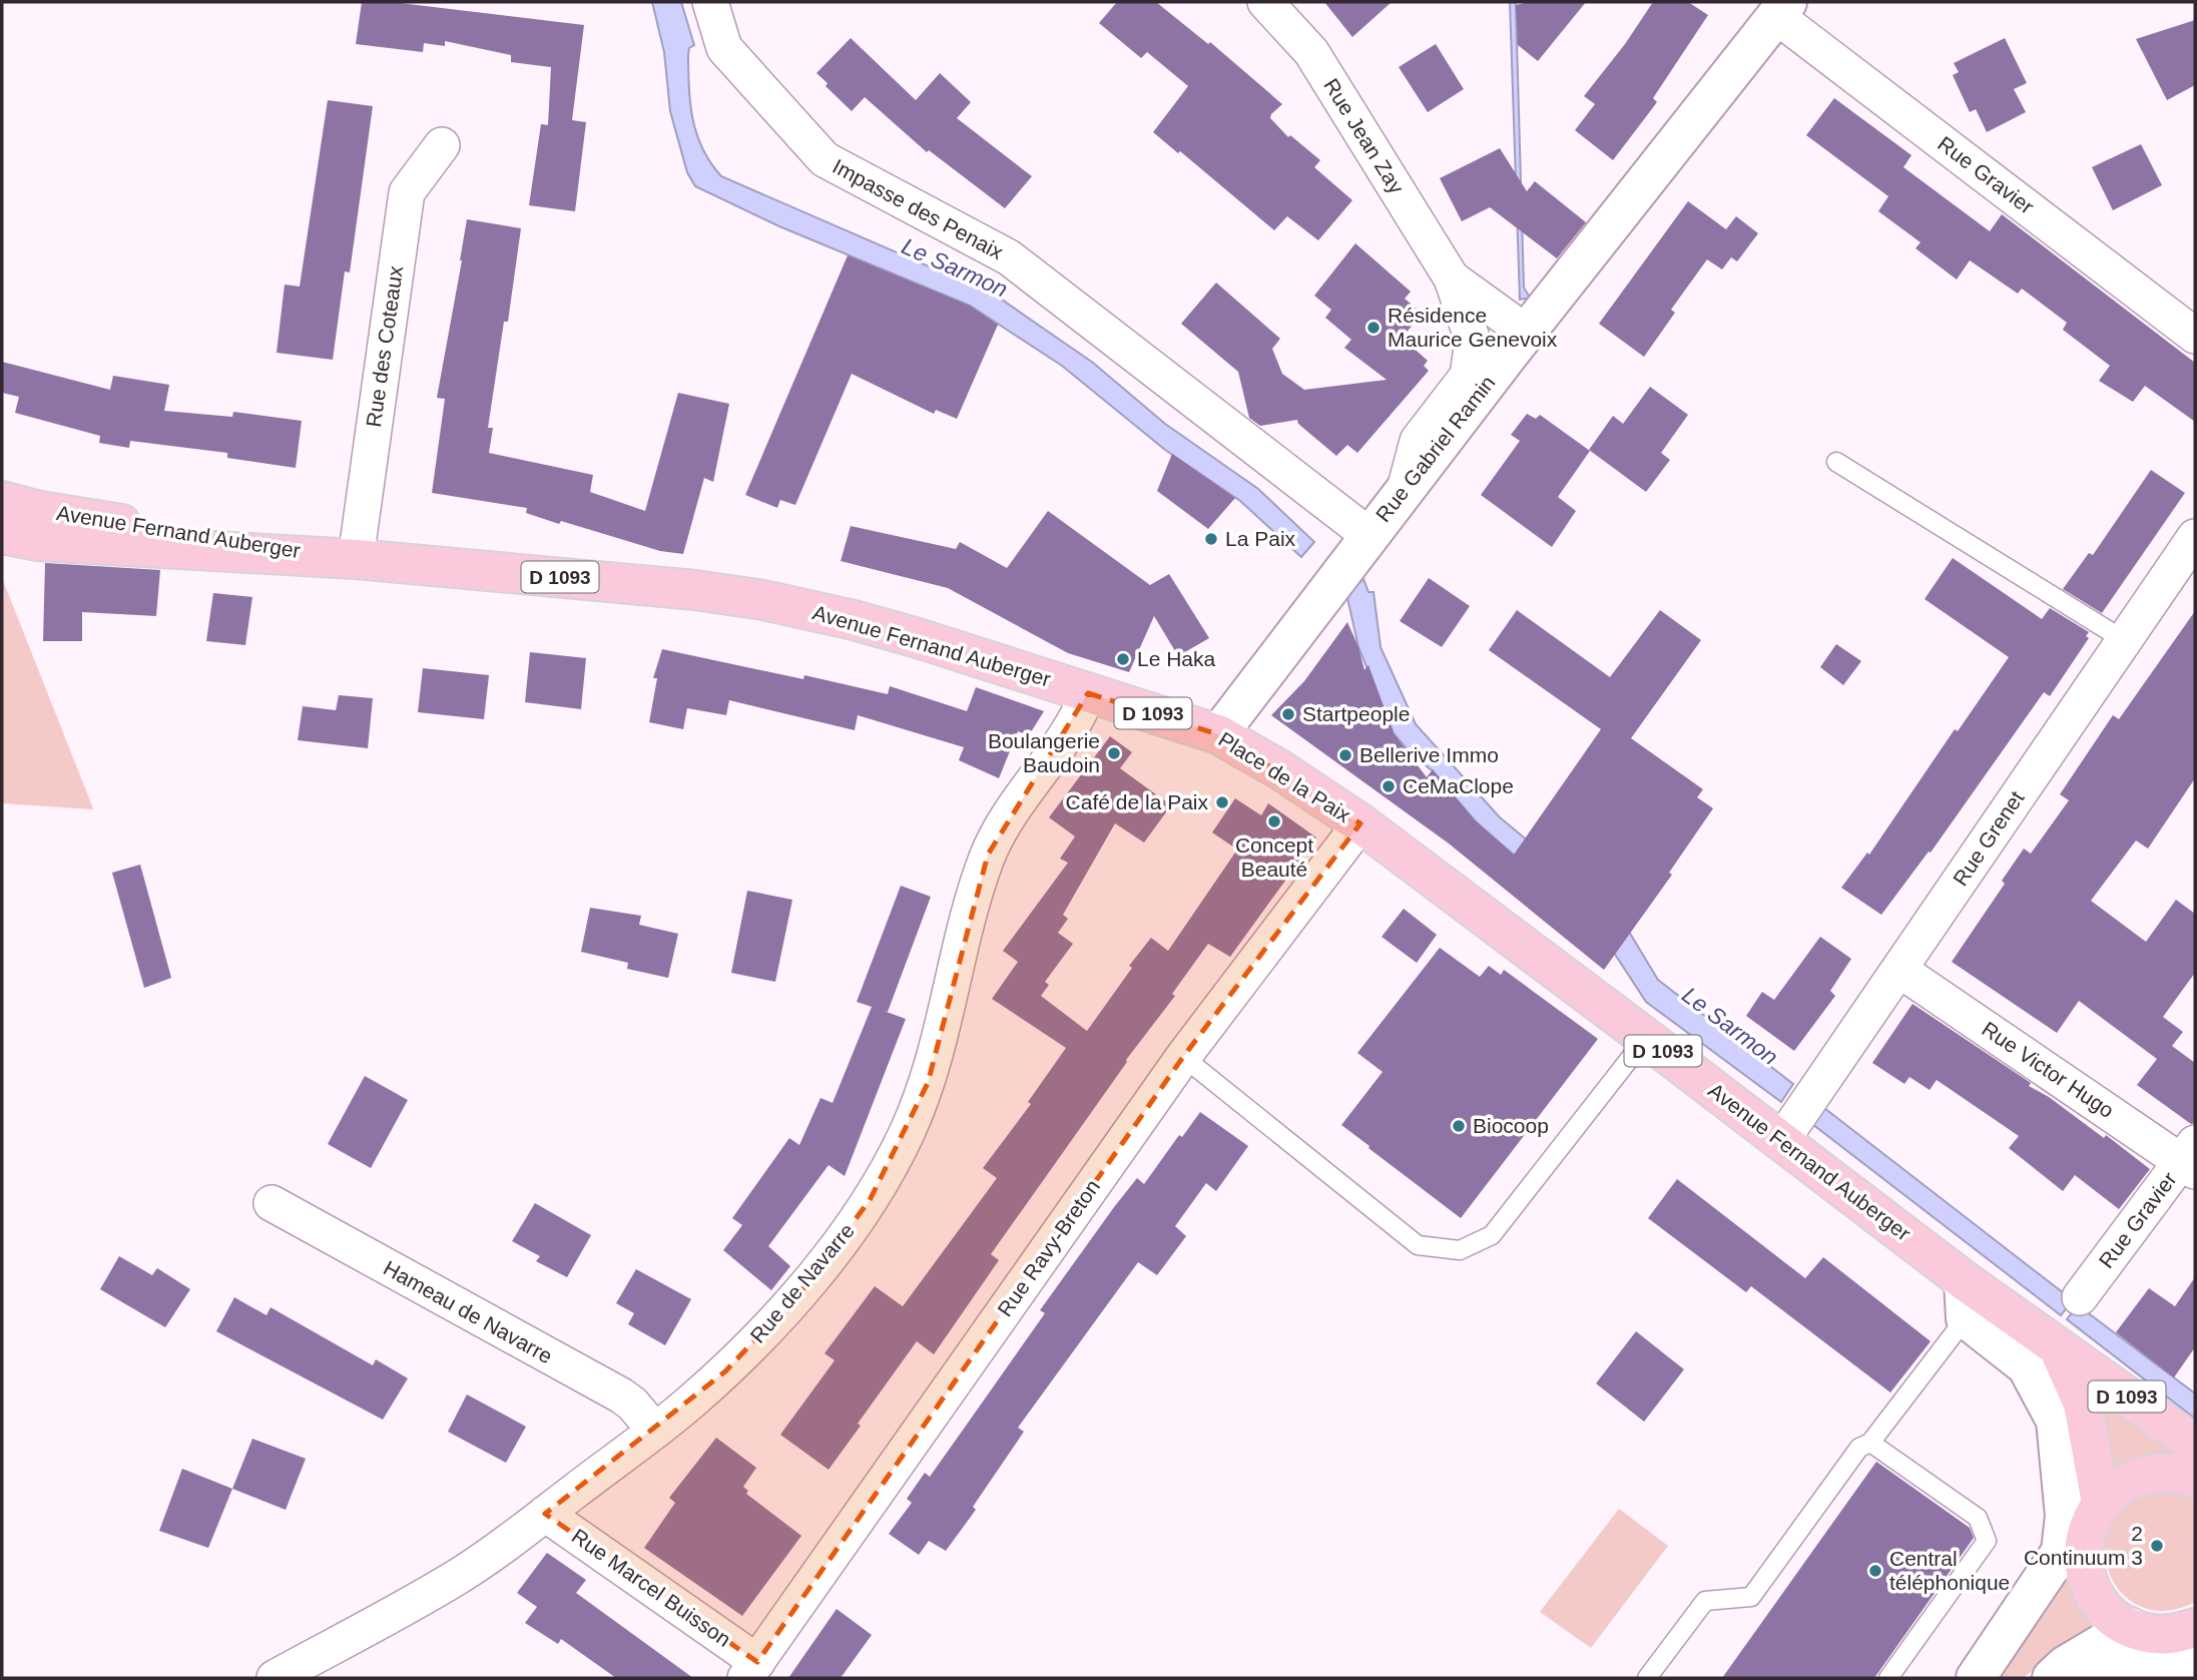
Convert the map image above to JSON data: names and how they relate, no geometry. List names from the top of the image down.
{
  "streets": {
    "main road": ["Avenue Fernand Auberger", "D 1093", "Place de la Paix"],
    "street": [
      "Rue Jean Zay",
      "Rue Gravier",
      "Impasse des Penaix",
      "Rue des Coteaux",
      "Rue Gabriel Ramin",
      "Rue Grenet",
      "Rue Victor Hugo",
      "Rue Ravy-Breton",
      "Rue de Navarre",
      "Hameau de Navarre",
      "Rue Marcel Buisson"
    ]
  },
  "crossings": [
    ["Rue Jean Zay", "Rue Gabriel Ramin"],
    ["Rue Gravier", "Rue Gabriel Ramin"],
    ["Rue Gravier", "Rue Victor Hugo"],
    ["Impasse des Penaix", "Rue Gabriel Ramin"],
    ["Rue des Coteaux", "Avenue Fernand Auberger"],
    ["Rue Gabriel Ramin", "Place de la Paix"],
    ["Avenue Fernand Auberger", "Place de la Paix"],
    ["Avenue Fernand Auberger", "Rue Grenet"],
    ["Avenue Fernand Auberger", "Rue Ravy-Breton"],
    ["Avenue Fernand Auberger", "Rue de Navarre"],
    ["Place de la Paix", "Rue Ravy-Breton"],
    ["Place de la Paix", "Rue de Navarre"],
    ["Rue Grenet", "Rue Victor Hugo"],
    ["Rue Ravy-Breton", "Rue Marcel Buisson"],
    ["Rue de Navarre", "Hameau de Navarre"],
    ["Rue de Navarre", "Rue Marcel Buisson"]
  ],
  "water": ["Le Sarmon"],
  "places": [
    "Résidence Maurice Genevoix",
    "La Paix",
    "Le Haka",
    "Startpeople",
    "Boulangerie Baudoin",
    "Bellerive Immo",
    "CeMaClope",
    "Café de la Paix",
    "Concept Beauté",
    "Biocoop",
    "2 Continuum 3",
    "Central téléphonique"
  ]
}
